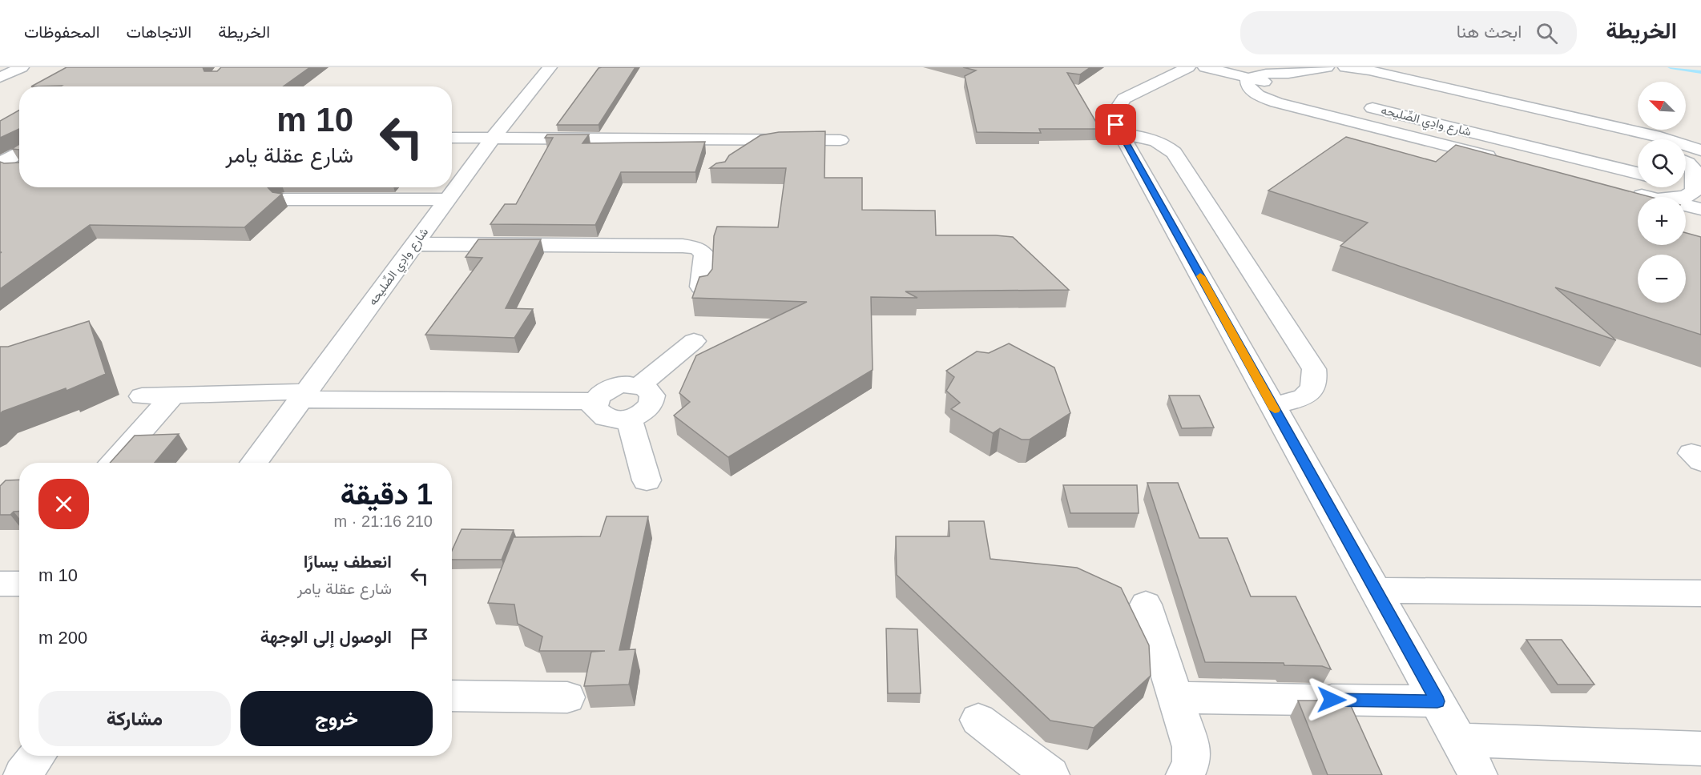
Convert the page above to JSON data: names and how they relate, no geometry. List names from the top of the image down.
{
  "streets": {
    "street": ["شارع وادِي الصِّليحه"]
  },
  "north": "top left",
  "page": {
    "header": "الخريطة",
    "search": "ابحث هنا",
    "nav": ["الخريطة", "الاتجاهات", "المحفوظات"],
    "map_buttons": ["+", "−"],
    "turn": ["10 m", "شارع عقلة يامر"],
    "heading": ["1 دقيقة", "210 m · 21:16"],
    "list": [
      {
        "name": "انعطف يسارًا",
        "note": "شارع عقلة يامر",
        "value": "10 m"
      },
      {
        "name": "الوصول إلى الوجهة",
        "value": "200 m"
      }
    ],
    "buttons": ["خروج", "مشاركة"]
  }
}
